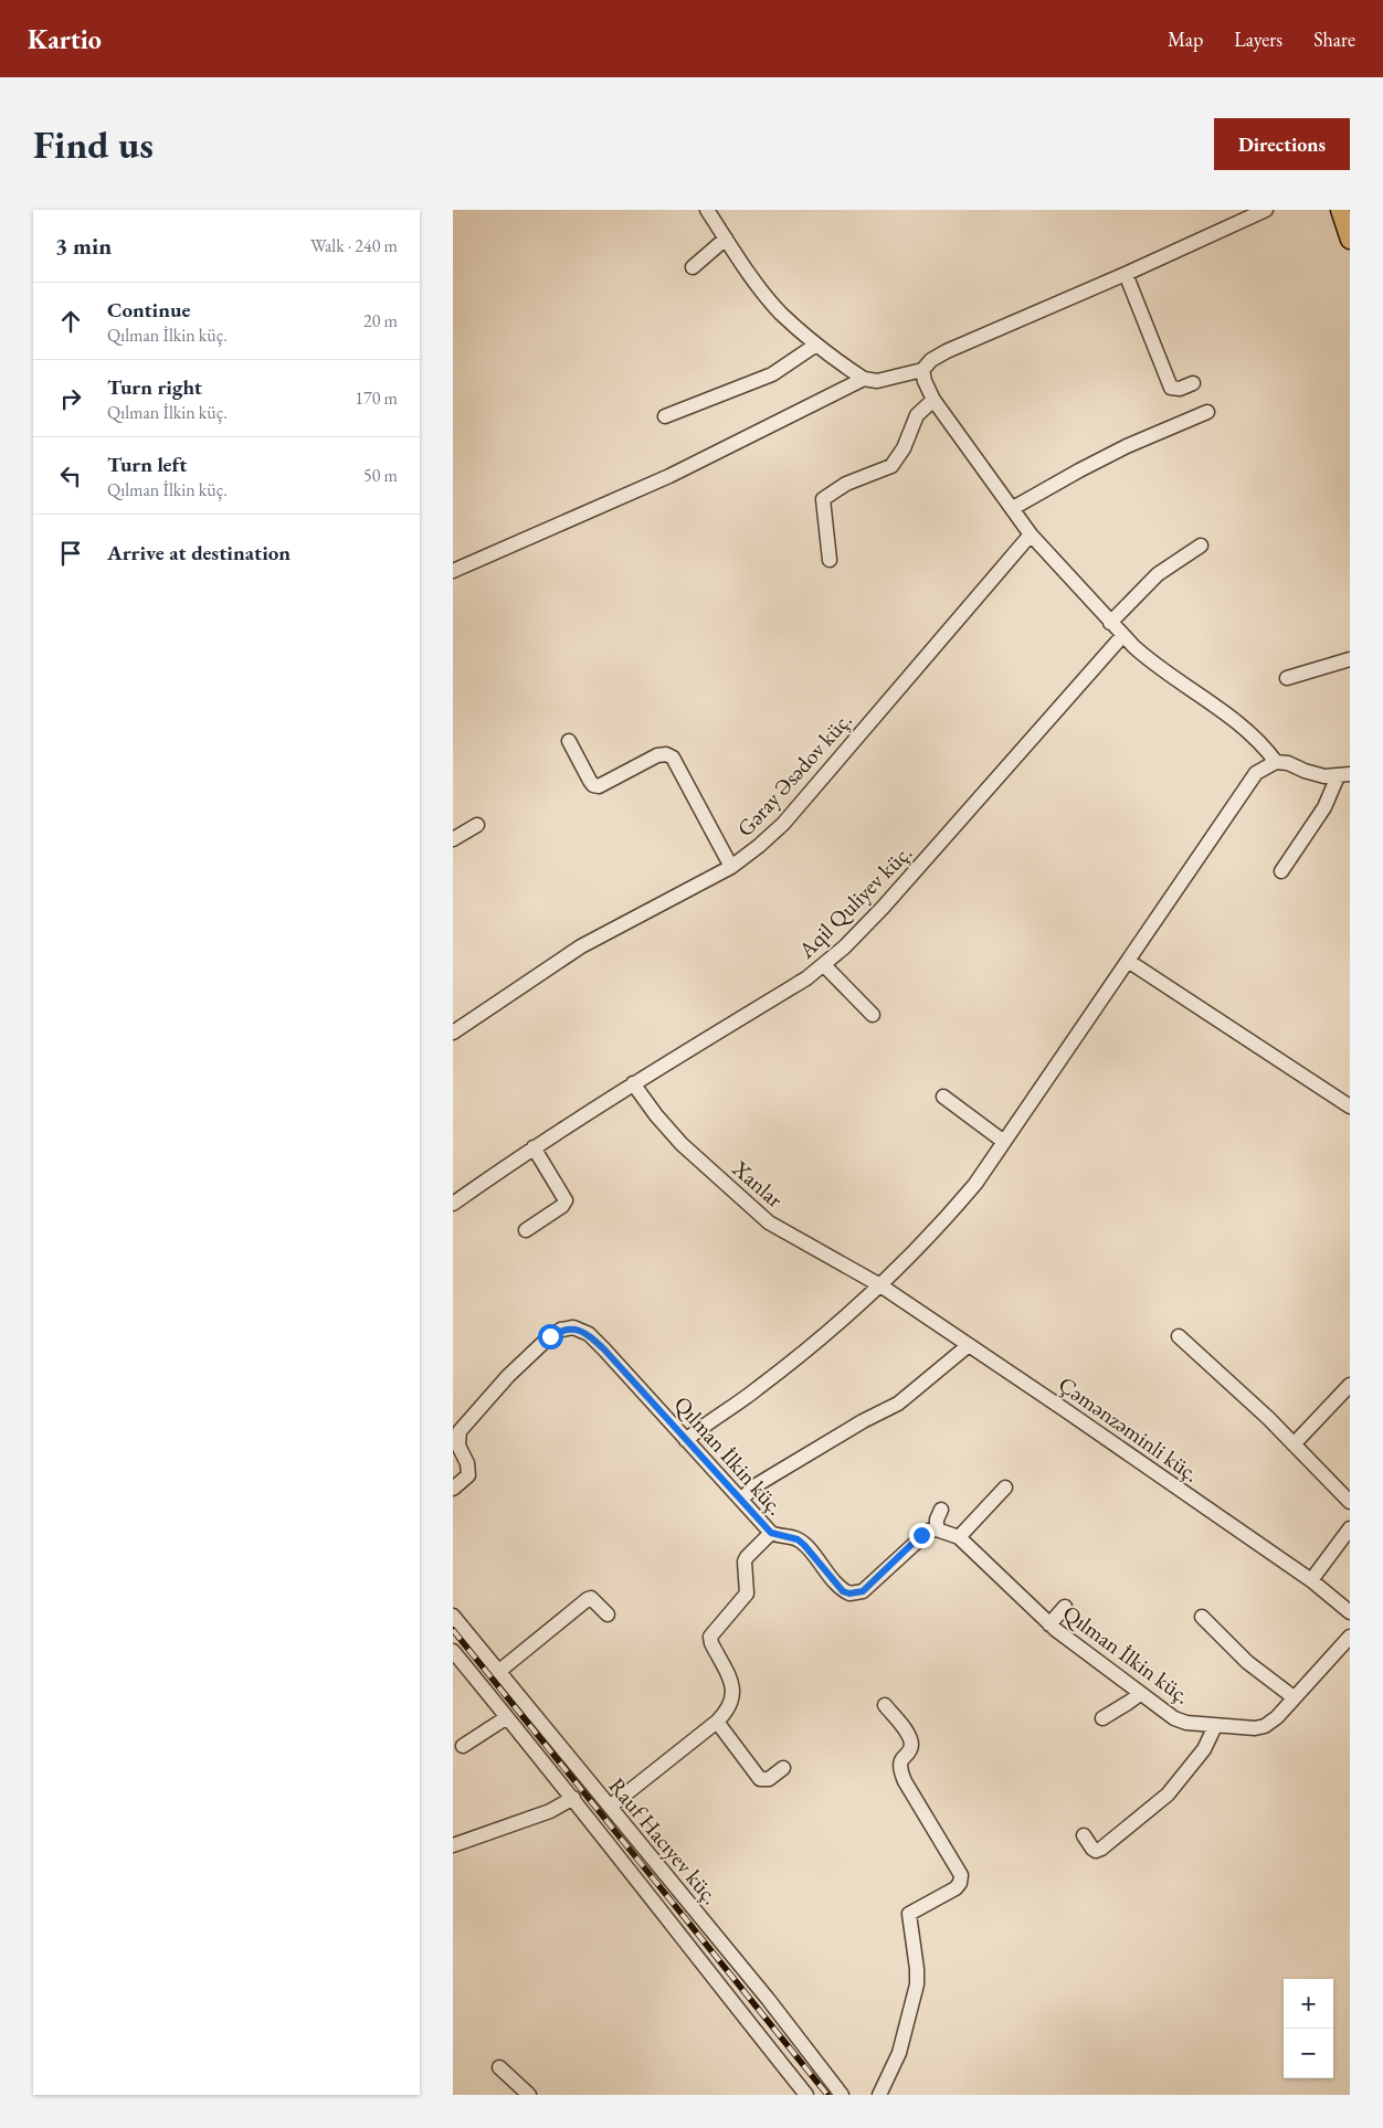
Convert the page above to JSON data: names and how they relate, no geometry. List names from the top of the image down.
{
  "streets": {
    "street": [
      "Gəray Əsədov küç.",
      "Aqil Quliyev küç.",
      "Xanlar",
      "Çəmənzəminli küç.",
      "Qılman İlkin küç.",
      "Rauf Hacıyev küç."
    ]
  },
  "crossings": [
    ["Aqil Quliyev küç.", "Xanlar"],
    ["Xanlar", "Çəmənzəminli küç."]
  ],
  "page": {
    "header": "Kartio",
    "nav": ["Map", "Layers", "Share"],
    "buttons": "Directions",
    "title": "Find us",
    "heading": ["3 min", "Walk · 240 m"],
    "list": [
      ["Continue", "Qılman İlkin küç.", "20 m"],
      ["Turn right", "Qılman İlkin küç.", "170 m"],
      ["Turn left", "Qılman İlkin küç.", "50 m"],
      "Arrive at destination"
    ],
    "map_buttons": ["+", "−"]
  }
}
